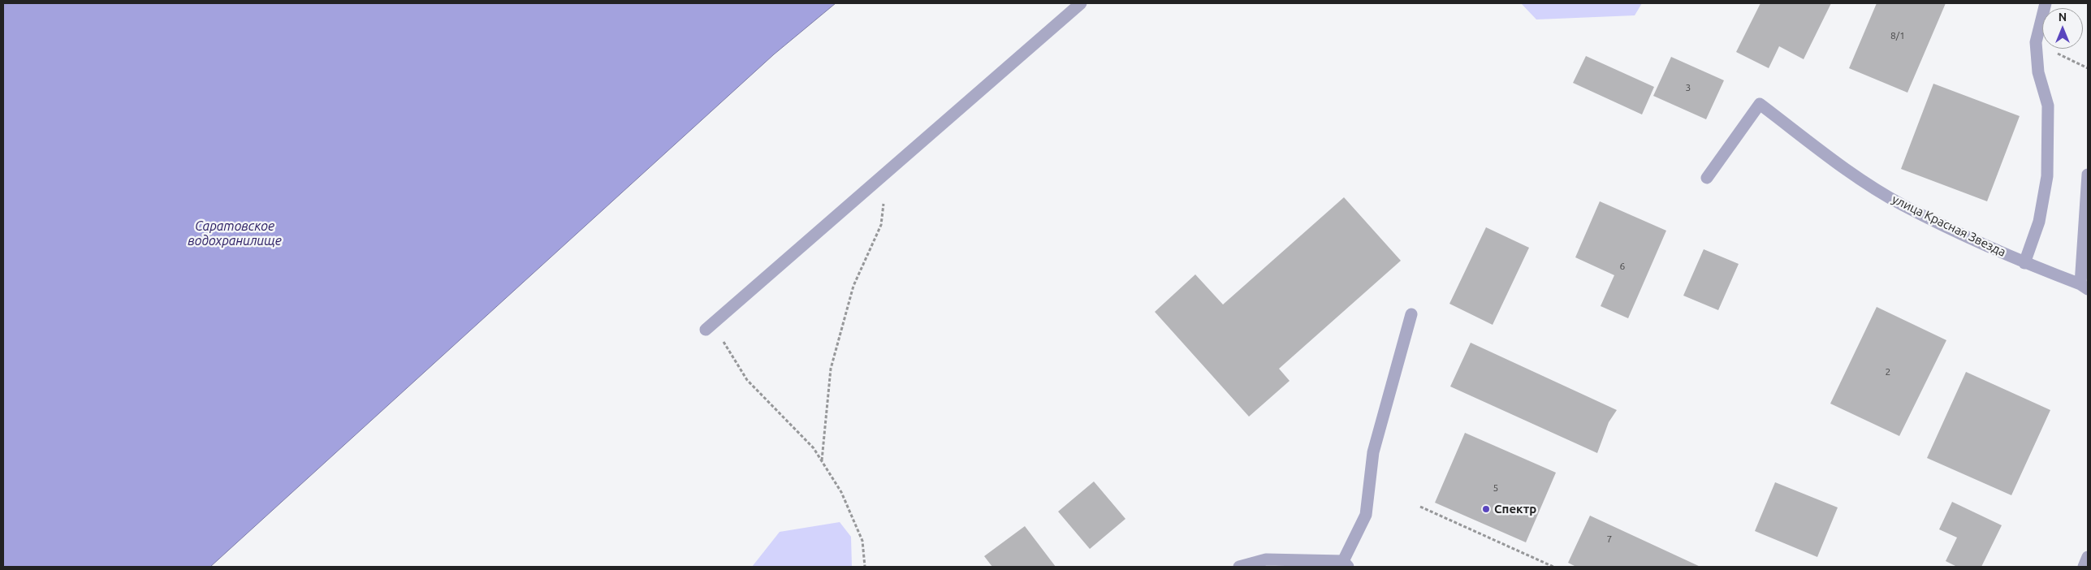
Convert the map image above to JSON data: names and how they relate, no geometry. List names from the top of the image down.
{
  "streets": {
    "street": ["улица Красная Звезда"]
  },
  "water": ["Саратовское водохранилище"],
  "places": ["Спектр"],
  "house_numbers": [
    "8/1",
    "3",
    "6",
    "2",
    "5",
    "7"
  ],
  "north": "top"
}
